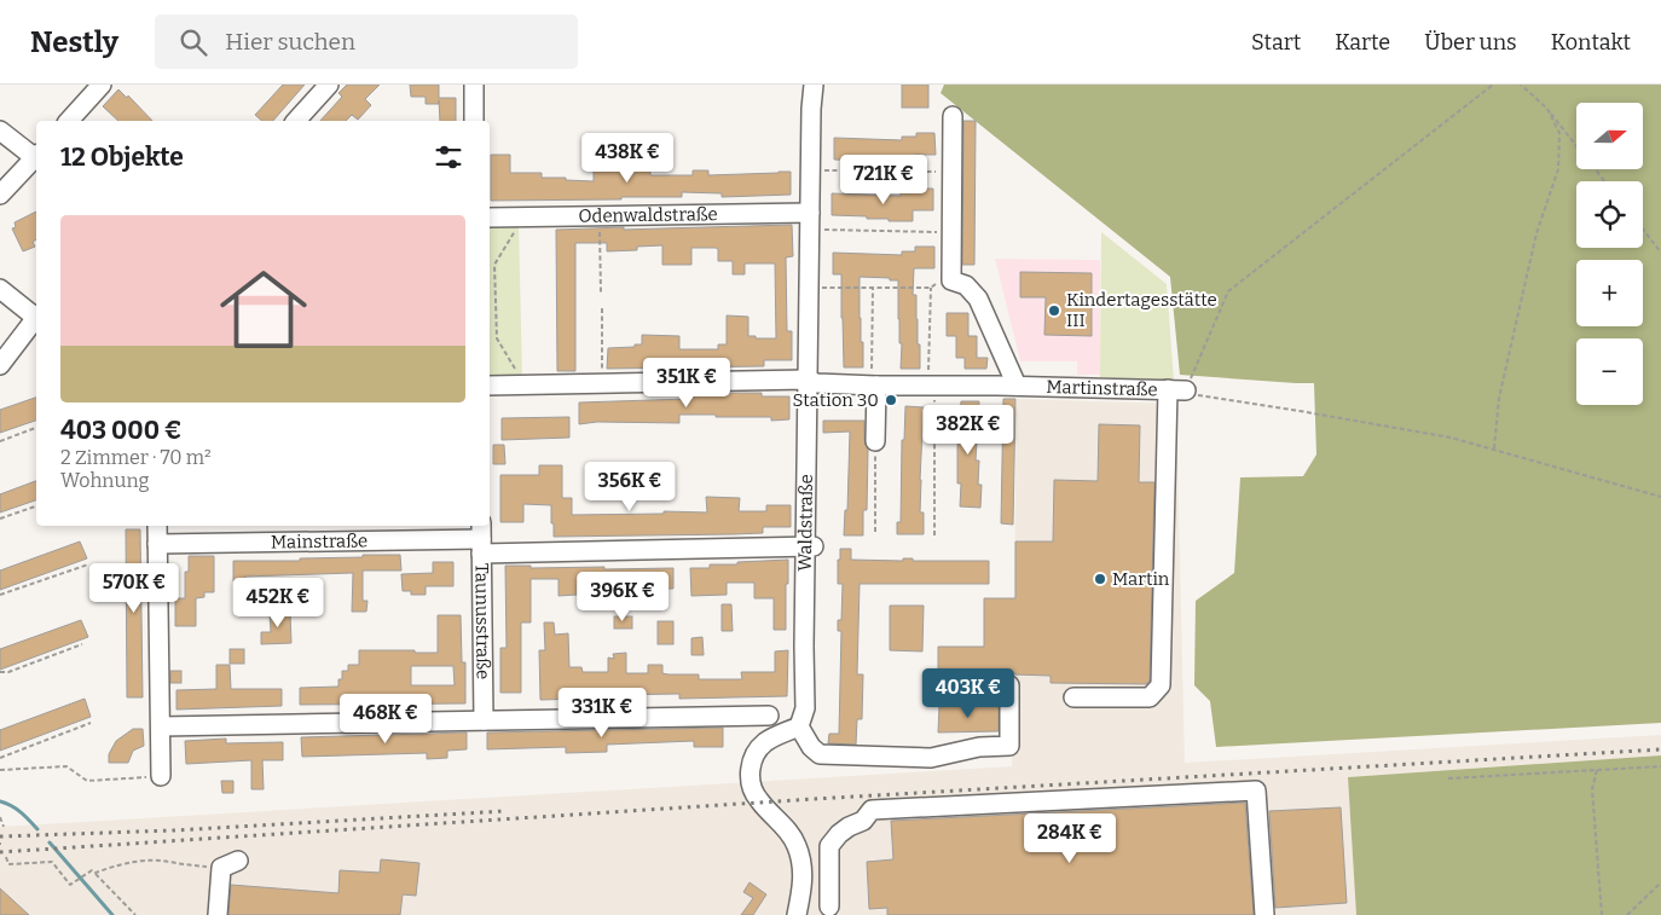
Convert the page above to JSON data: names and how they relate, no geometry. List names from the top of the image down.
{
  "streets": {
    "street": [
      "Odenwaldstraße",
      "Martinstraße",
      "Waldstraße",
      "Mainstraße",
      "Taunusstraße"
    ]
  },
  "crossings": [
    ["Odenwaldstraße", "Waldstraße"],
    ["Martinstraße", "Waldstraße"],
    ["Waldstraße", "Mainstraße"],
    ["Mainstraße", "Taunusstraße"]
  ],
  "places": ["Kindertagesstätte III", "Station 30", "Martin"],
  "north": "right",
  "page": {
    "header": "Nestly",
    "search": "Hier suchen",
    "nav": [
      "Start",
      "Karte",
      "Über uns",
      "Kontakt"
    ],
    "map_buttons": ["+", "−"],
    "heading": "12 Objekte",
    "price": [
      "438K €",
      "721K €",
      "351K €",
      "382K €",
      "356K €",
      "570K €",
      "396K €",
      "452K €",
      "403K €",
      "331K €",
      "468K €",
      "284K €"
    ],
    "list": [
      {
        "name": "403 000 €",
        "note": "2 Zimmer · 70 m² · Wohnung"
      }
    ]
  }
}
